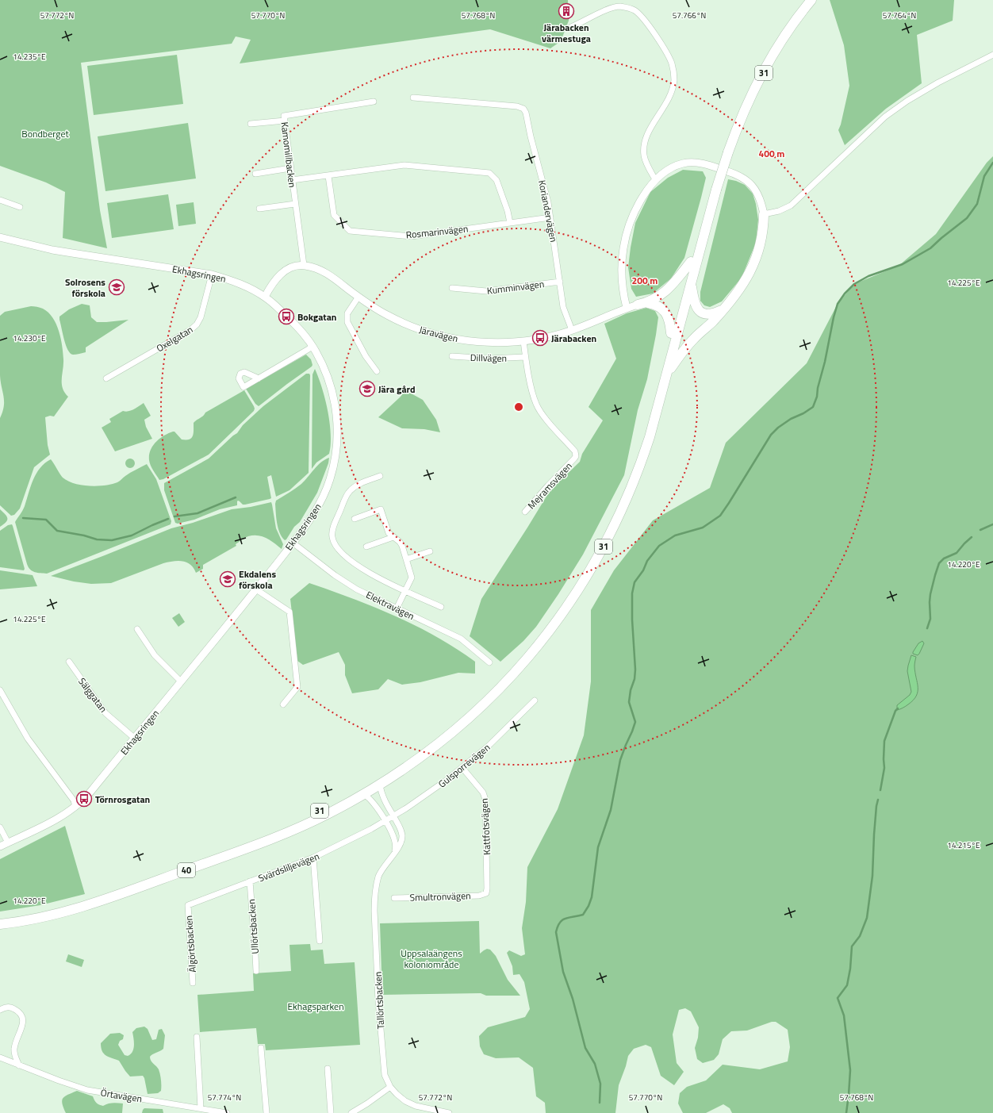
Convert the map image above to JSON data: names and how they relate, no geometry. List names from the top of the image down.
{
  "streets": {
    "highway": ["31", "40"],
    "street": [
      "Kamomillbacken",
      "Koriandervägen",
      "Rosmarinvägen",
      "Ekhagsringen",
      "Kumminvägen",
      "Järavägen",
      "Oxelgatan",
      "Dillvägen",
      "Mejramsvägen",
      "Elektravägen",
      "Sälggatan",
      "Gulsporrevägen",
      "Kattfotsvägen",
      "Svärdsliljevägen",
      "Smultronvägen",
      "Ullörtsbacken",
      "Älgörtsbacken",
      "Tallörtsbacken",
      "Örtavägen"
    ]
  },
  "crossings": [
    ["31", "40"],
    ["31", "Tallörtsbacken"],
    ["Kamomillbacken", "Järavägen"],
    ["Koriandervägen", "Rosmarinvägen"],
    ["Koriandervägen", "Kumminvägen"],
    ["Koriandervägen", "Järavägen"],
    ["Ekhagsringen", "Oxelgatan"],
    ["Ekhagsringen", "Elektravägen"],
    ["Ekhagsringen", "Sälggatan"],
    ["Järavägen", "Mejramsvägen"],
    ["Dillvägen", "Mejramsvägen"],
    ["Gulsporrevägen", "Kattfotsvägen"],
    ["Gulsporrevägen", "Svärdsliljevägen"],
    ["Gulsporrevägen", "Tallörtsbacken"],
    ["Kattfotsvägen", "Smultronvägen"],
    ["Svärdsliljevägen", "Ullörtsbacken"],
    ["Svärdsliljevägen", "Älgörtsbacken"]
  ],
  "parks": ["Bondberget", "Uppsalaängens koloniområde", "Ekhagsparken"],
  "places": {
    "building": ["Järabacken värmestuga"],
    "school or university": ["Solrosens förskola", "Jära gård", "Ekdalens förskola"],
    "bus stop": ["Bokgatan", "Järabacken", "Törnrosgatan"]
  },
  "coordinates": [
    "57.766°N",
    "57.772°N",
    "57.770°N",
    "57.768°N",
    "57.764°N",
    "14.235°E",
    "14.225°E",
    "14.230°E",
    "14.220°E",
    "14.215°E",
    "57.774°N"
  ],
  "rings": ["400 m", "200 m"]
}
